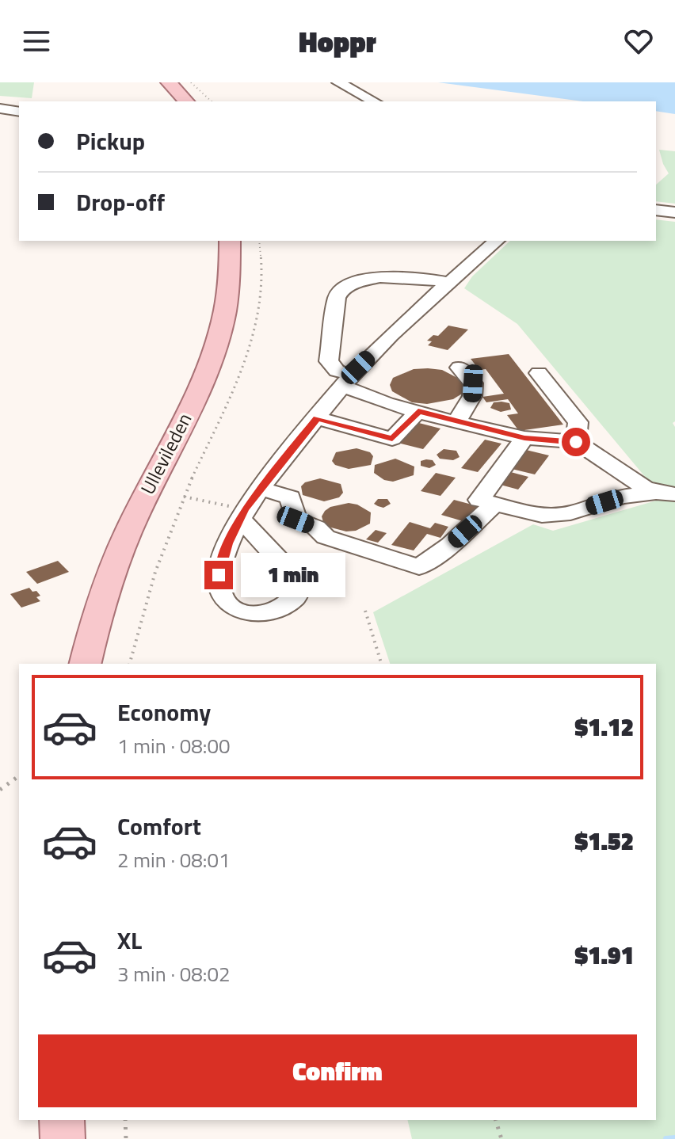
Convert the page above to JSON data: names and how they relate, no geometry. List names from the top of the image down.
{
  "streets": {
    "main road": ["Ullevileden"]
  },
  "page": {
    "header": "Hoppr",
    "banner": ["Pickup", "Drop-off"],
    "bubble": "1 min",
    "list": [
      {
        "name": "Economy",
        "note": "1 min · 08:00",
        "value": "$1.12"
      },
      {
        "name": "Comfort",
        "note": "2 min · 08:01",
        "value": "$1.52"
      },
      {
        "name": "XL",
        "note": "3 min · 08:02",
        "value": "$1.91"
      }
    ],
    "buttons": "Confirm"
  }
}
